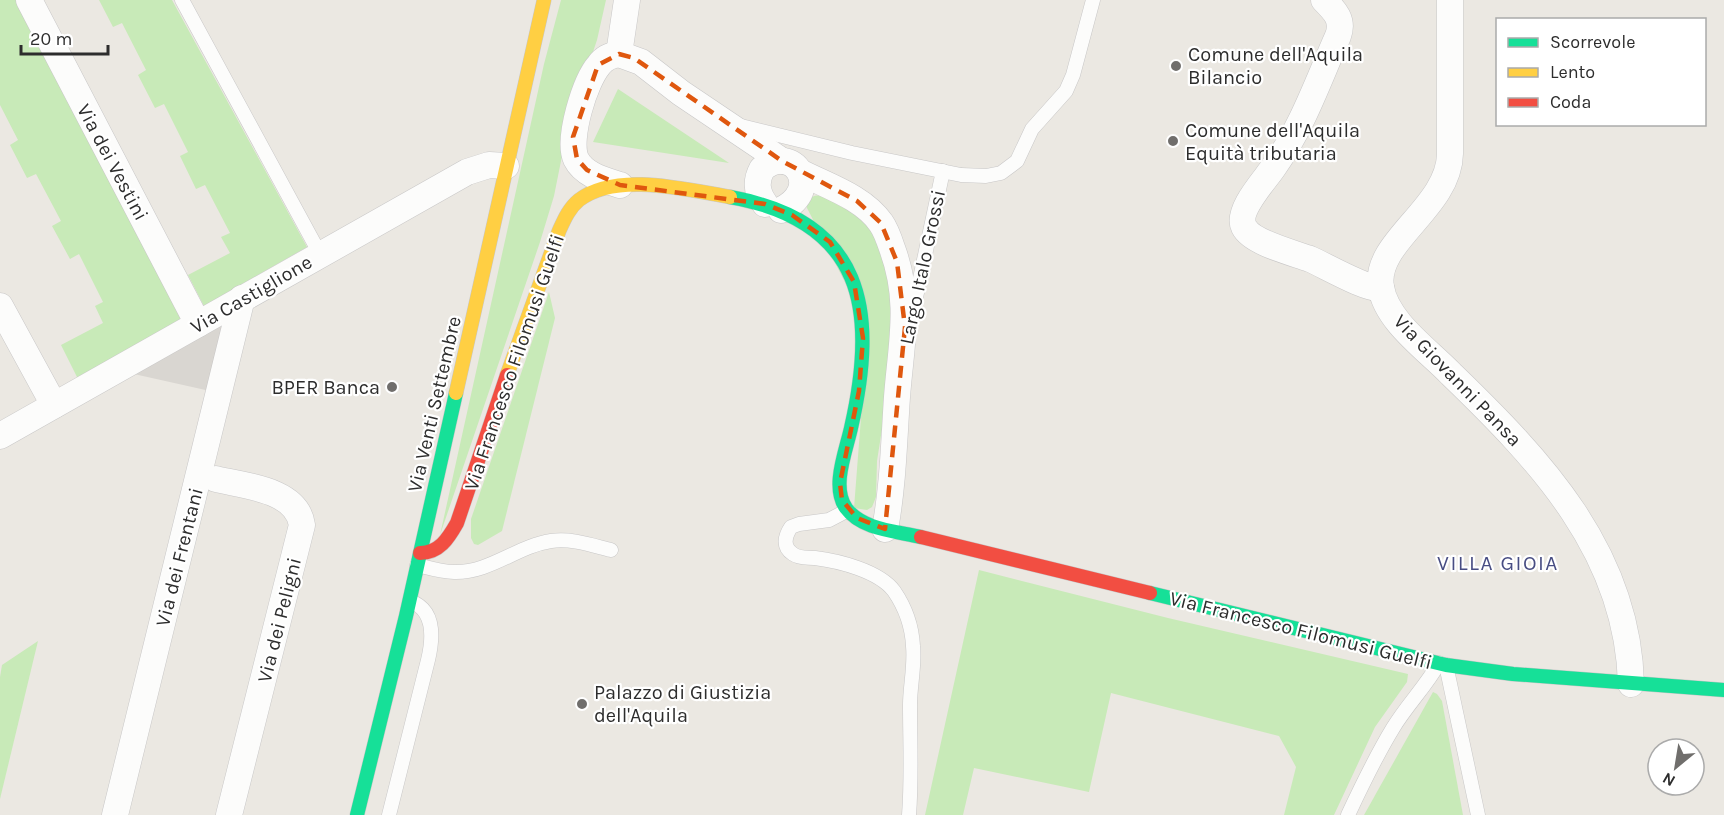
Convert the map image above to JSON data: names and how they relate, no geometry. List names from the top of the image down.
{
  "streets": {
    "street": [
      "Via dei Vestini",
      "Largo Italo Grossi",
      "Via Castiglione",
      "Via Francesco Filomusi Guelfi",
      "Via Giovanni Pansa",
      "Via Venti Settembre",
      "Via dei Frentani",
      "Via dei Peligni"
    ]
  },
  "crossings": [
    ["Via dei Vestini", "Via Castiglione"],
    ["Largo Italo Grossi", "Via Francesco Filomusi Guelfi"],
    ["Via Castiglione", "Via Venti Settembre"],
    ["Via Castiglione", "Via dei Frentani"],
    ["Via Francesco Filomusi Guelfi", "Via Giovanni Pansa"],
    ["Via Francesco Filomusi Guelfi", "Via Venti Settembre"]
  ],
  "districts": ["VILLA GIOIA"],
  "places": [
    "Comune dell'Aquila Bilancio",
    "Comune dell'Aquila Equità tributaria",
    "BPER Banca",
    "Palazzo di Giustizia dell'Aquila"
  ],
  "legend": ["Scorrevole", "Lento", "Coda"],
  "scale_bar": "20 m",
  "north": "bottom left"
}
